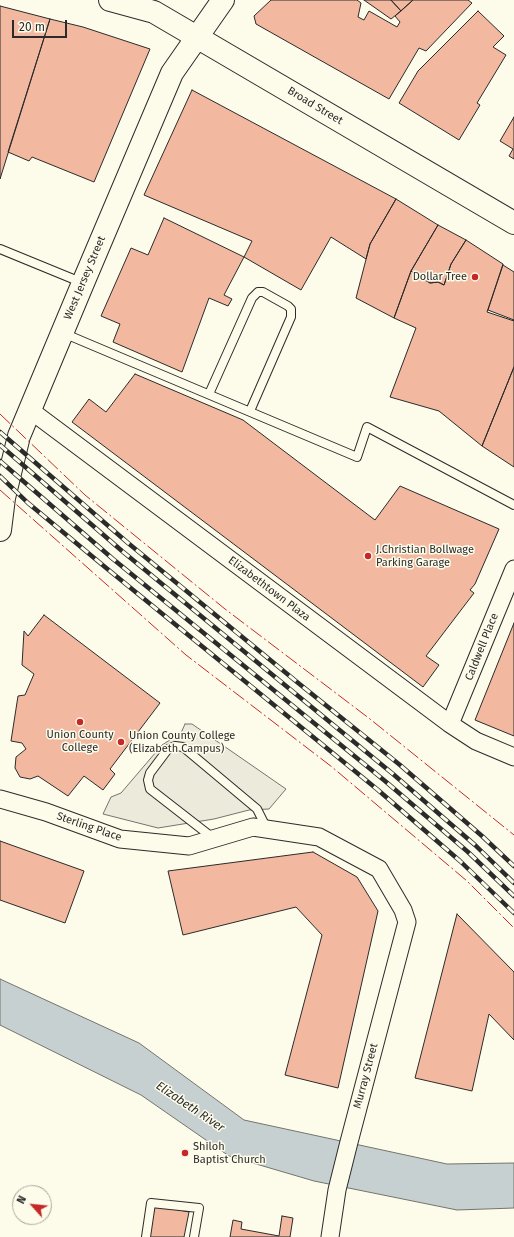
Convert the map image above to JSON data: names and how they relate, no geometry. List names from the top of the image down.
{
  "streets": {
    "street": [
      "Broad Street",
      "West Jersey Street",
      "Elizabethtown Plaza",
      "Caldwell Place",
      "Sterling Place",
      "Murray Street"
    ]
  },
  "crossings": [
    ["Broad Street", "West Jersey Street"],
    ["West Jersey Street", "Elizabethtown Plaza"],
    ["Elizabethtown Plaza", "Caldwell Place"],
    ["Sterling Place", "Murray Street"]
  ],
  "water": ["Elizabeth River"],
  "places": [
    "Dollar Tree",
    "J.Christian Bollwage Parking Garage",
    "Union County College",
    "Union County College (Elizabeth Campus)",
    "Shiloh Baptist Church"
  ],
  "scale_bar": "20 m",
  "north": "top left"
}
